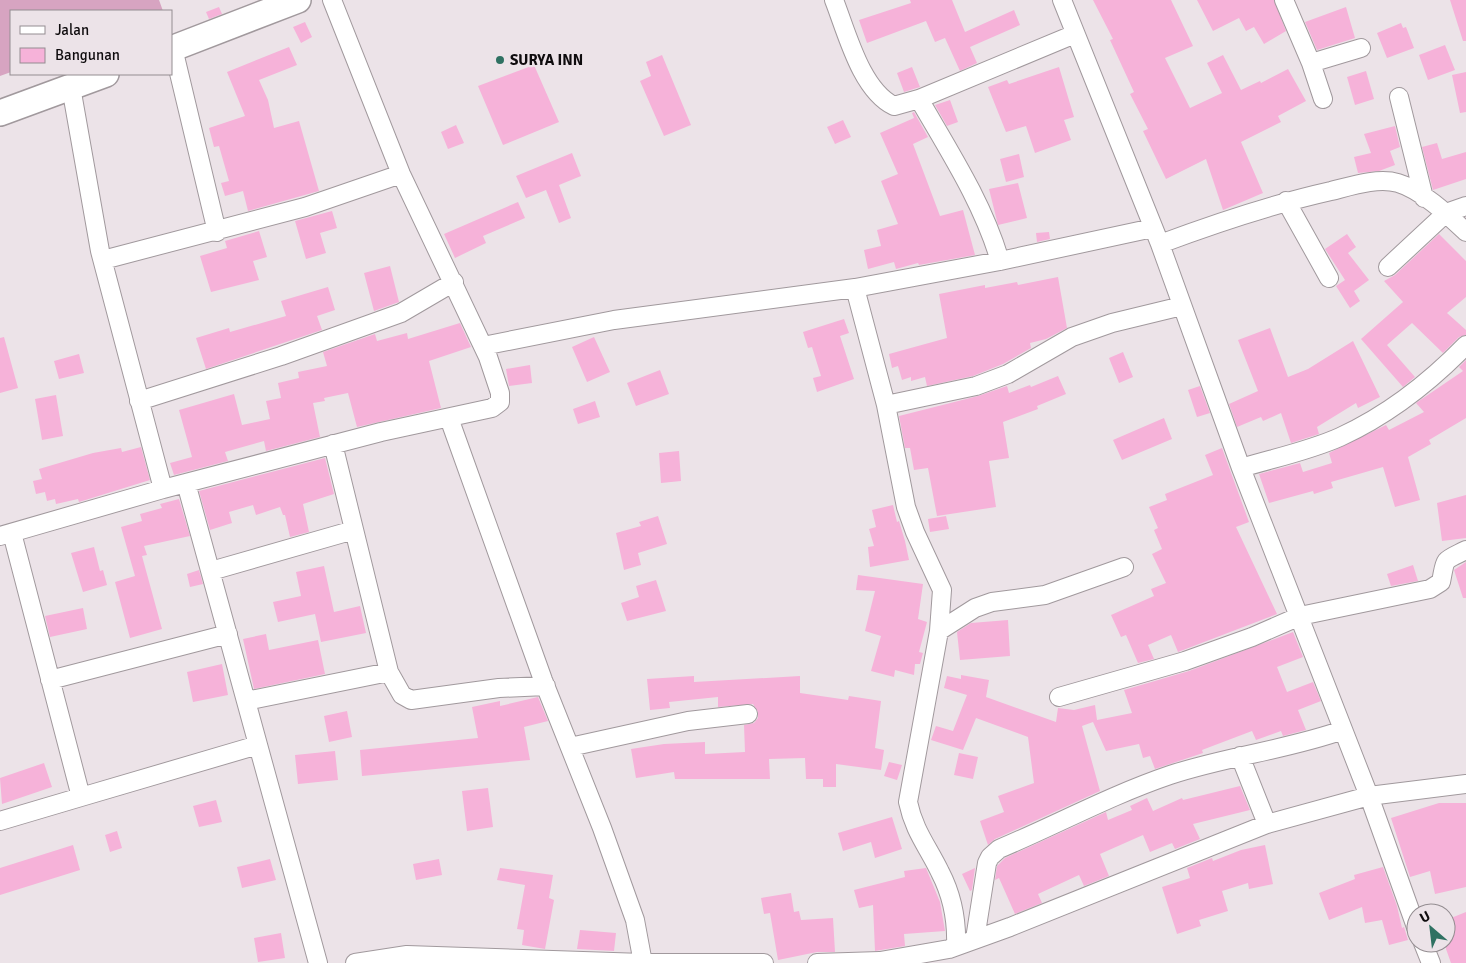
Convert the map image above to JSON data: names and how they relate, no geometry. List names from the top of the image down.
{
  "places": ["SURYA INN"],
  "legend": ["Jalan", "Bangunan"],
  "north": "top left"
}
